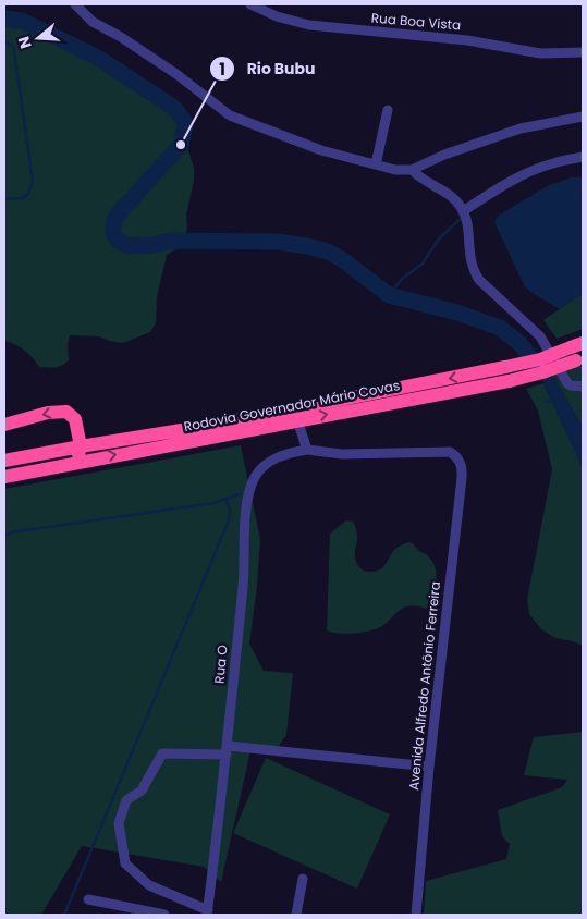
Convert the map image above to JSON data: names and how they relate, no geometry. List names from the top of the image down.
{
  "streets": {
    "highway": ["Rodovia Governador Mário Covas"],
    "street": ["Rua Boa Vista", "Rua O", "Avenida Alfredo Antônio Ferreira"]
  },
  "crossings": [
    ["Rua O", "Avenida Alfredo Antônio Ferreira"]
  ],
  "places": ["Rio Bubu"],
  "north": "left"
}
